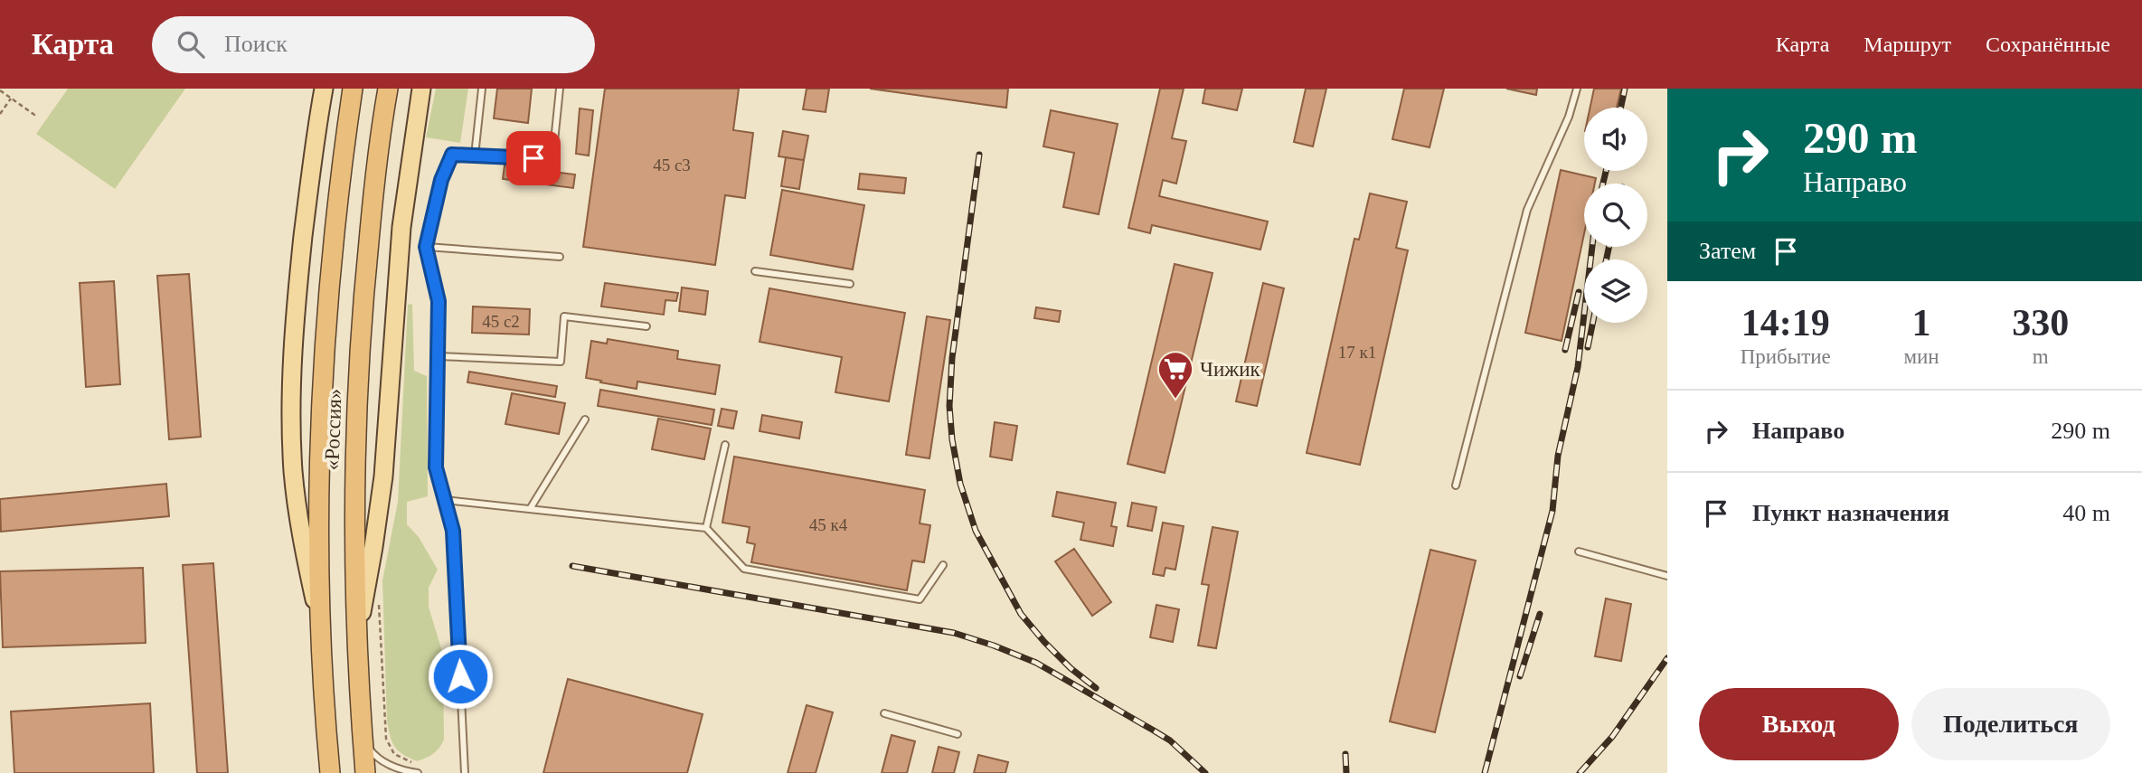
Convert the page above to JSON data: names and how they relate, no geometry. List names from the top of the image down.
{
  "streets": {
    "highway": ["«Россия»"]
  },
  "places": {
    "supermarket": ["Чижик"]
  },
  "house_numbers": [
    "45 с3",
    "45 с2",
    "17 к1",
    "45 к4"
  ],
  "page": {
    "header": "Карта",
    "search": "Поиск",
    "nav": ["Карта", "Маршрут", "Сохранённые"],
    "turn": ["290 m", "Направо"],
    "then": "Затем",
    "eta": [
      "14:19",
      "Прибытие",
      "1",
      "мин",
      "330",
      "m"
    ],
    "list": [
      {
        "name": "Направо",
        "value": "290 m"
      },
      {
        "name": "Пункт назначения",
        "value": "40 m"
      }
    ],
    "buttons": ["Выход", "Поделиться"]
  }
}
